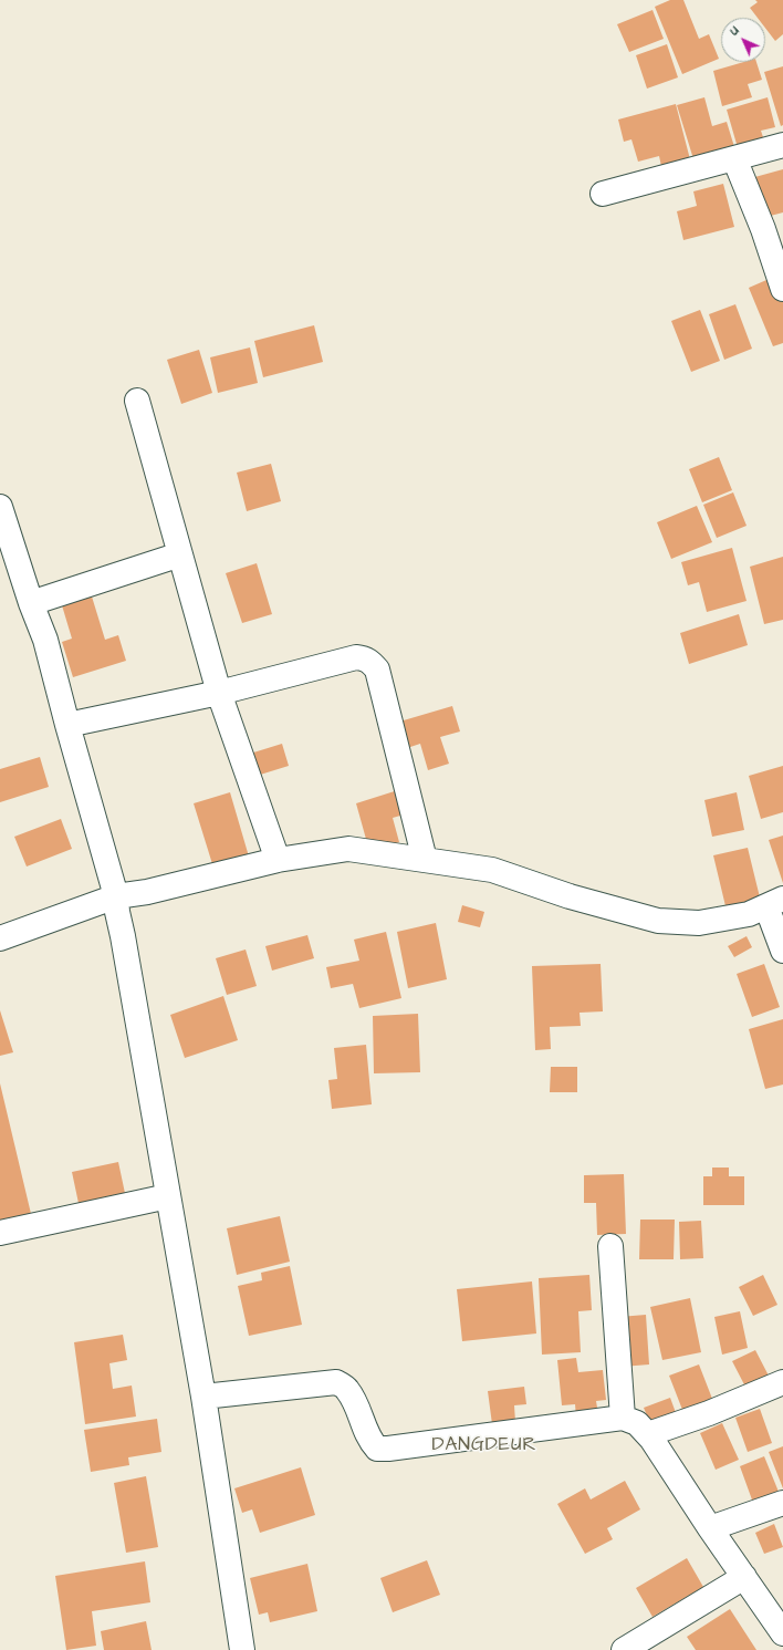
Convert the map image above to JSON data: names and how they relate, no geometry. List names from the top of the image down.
{
  "districts": ["DANGDEUR"],
  "north": "top left"
}
